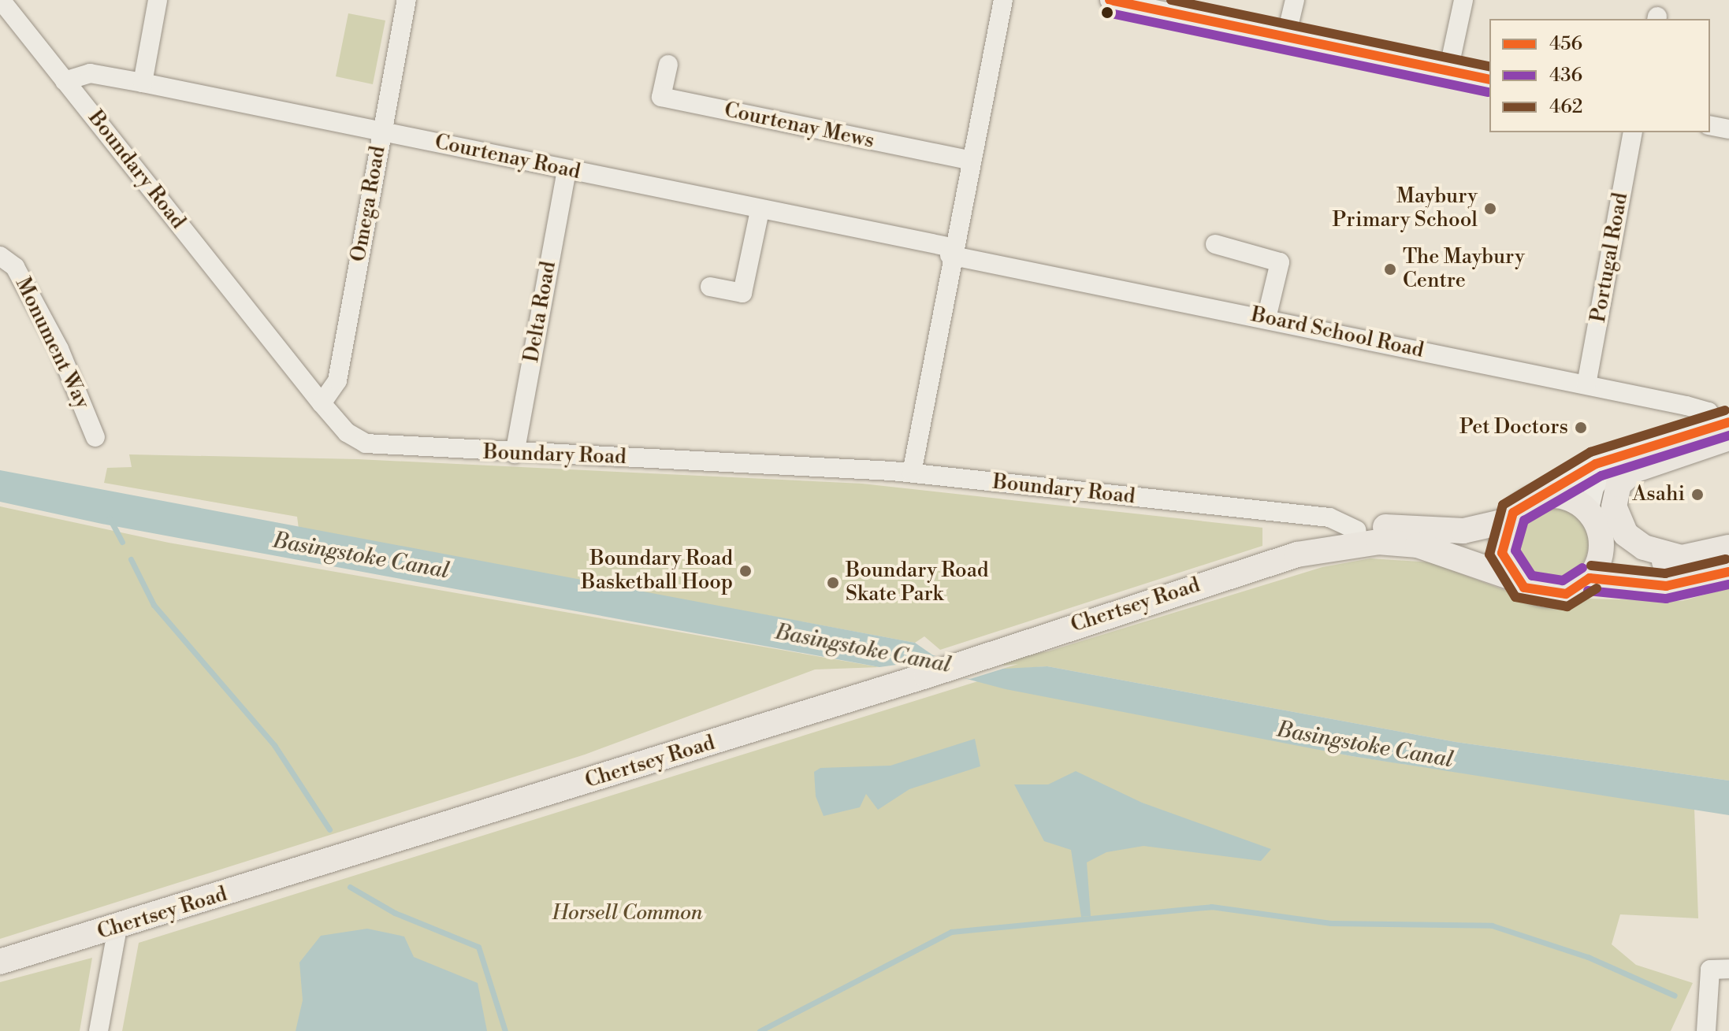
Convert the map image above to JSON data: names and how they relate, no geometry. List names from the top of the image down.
{
  "streets": {
    "main road": ["Chertsey Road"],
    "street": [
      "Courtenay Mews",
      "Courtenay Road",
      "Boundary Road",
      "Omega Road",
      "Portugal Road",
      "Delta Road",
      "Board School Road",
      "Monument Way"
    ]
  },
  "crossings": [
    ["Courtenay Road", "Boundary Road"],
    ["Courtenay Road", "Omega Road"],
    ["Courtenay Road", "Delta Road"],
    ["Courtenay Road", "Board School Road"],
    ["Boundary Road", "Omega Road"],
    ["Boundary Road", "Delta Road"],
    ["Boundary Road", "Chertsey Road"],
    ["Portugal Road", "Board School Road"]
  ],
  "water": ["Basingstoke Canal"],
  "parks": ["Horsell Common"],
  "places": [
    "Maybury Primary School",
    "The Maybury Centre",
    "Pet Doctors",
    "Asahi",
    "Boundary Road Basketball Hoop",
    "Boundary Road Skate Park"
  ],
  "lines": ["transit line 456", "transit line 462", "transit line 436"],
  "legend": ["456", "436", "462"]
}
